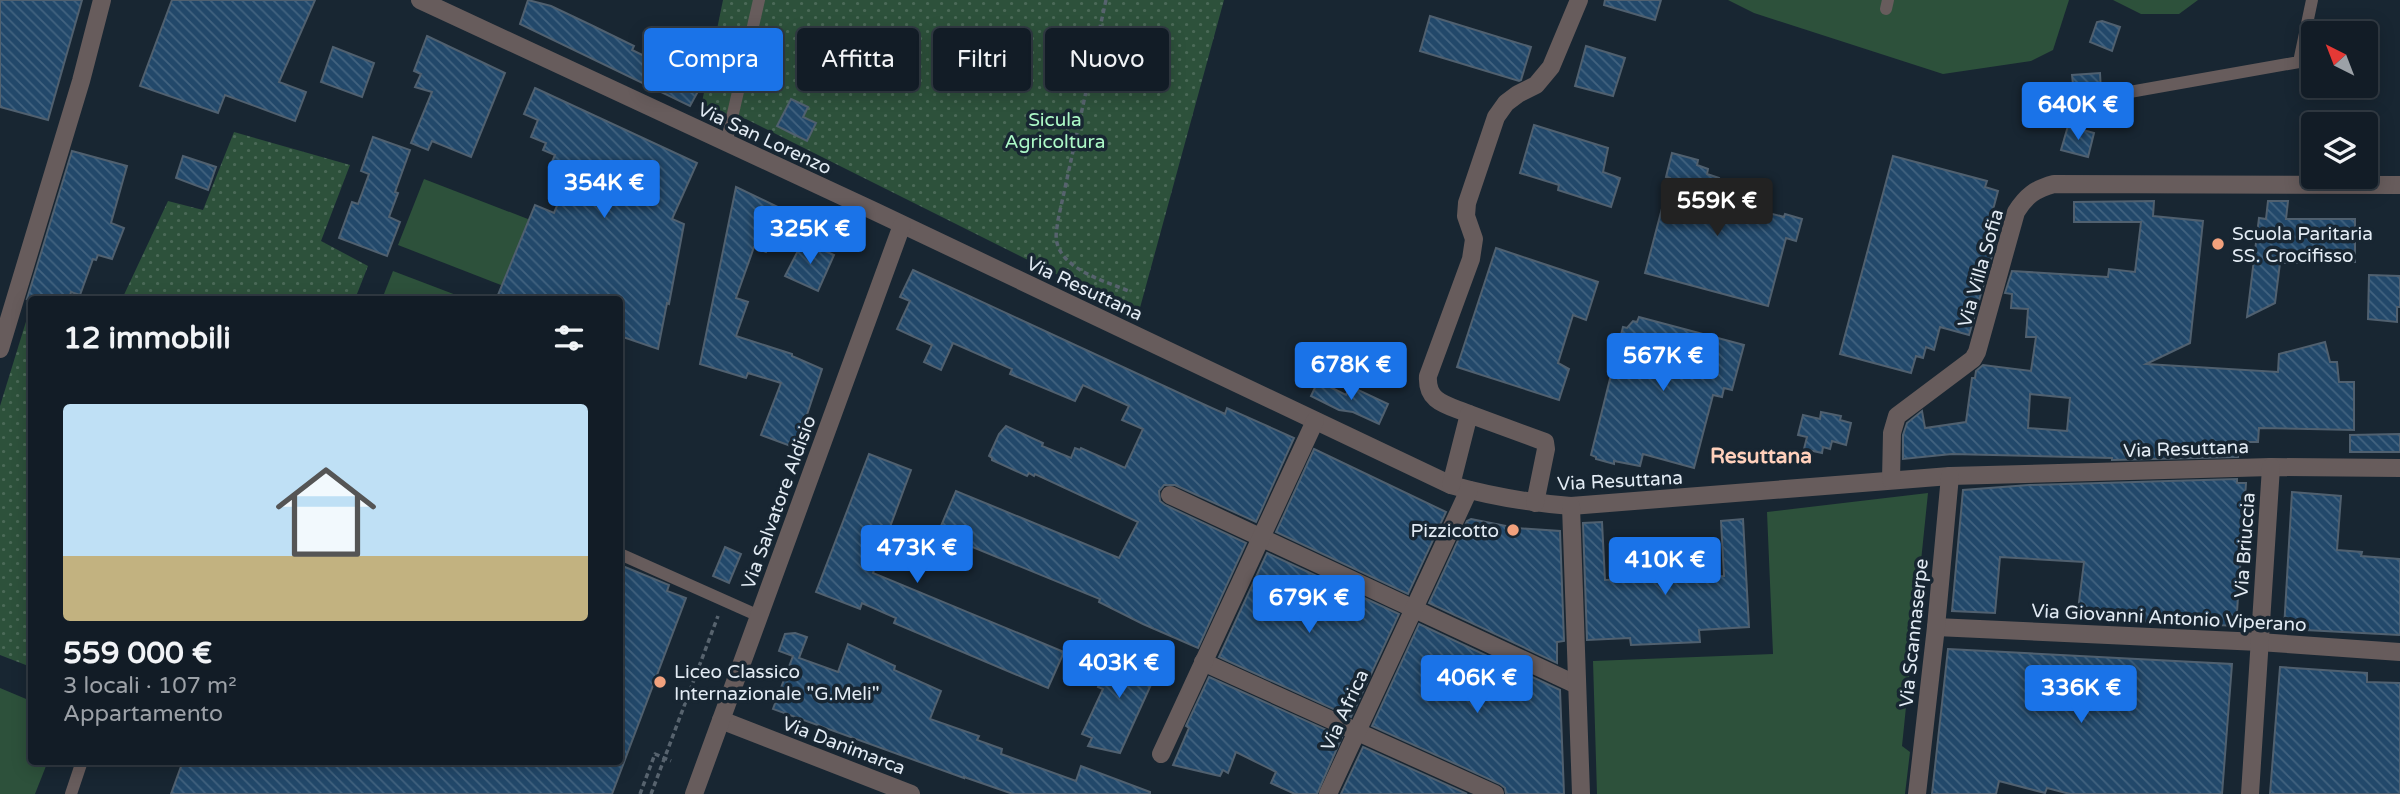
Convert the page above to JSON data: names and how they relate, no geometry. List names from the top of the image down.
{
  "streets": {
    "street": [
      "Via San Lorenzo",
      "Via Villa Sofia",
      "Via Resuttana",
      "Via Salvatore Aldisio",
      "Via Briuccia",
      "Via Giovanni Antonio Viperano",
      "Via Scannaserpe",
      "Via Africa",
      "Via Danimarca"
    ]
  },
  "crossings": [
    ["Via San Lorenzo", "Via Resuttana"],
    ["Via San Lorenzo", "Via Salvatore Aldisio"],
    ["Via Villa Sofia", "Via Resuttana"],
    ["Via Resuttana", "Via Salvatore Aldisio"],
    ["Via Resuttana", "Via Briuccia"],
    ["Via Resuttana", "Via Scannaserpe"],
    ["Via Resuttana", "Via Africa"],
    ["Via Salvatore Aldisio", "Via Danimarca"],
    ["Via Briuccia", "Via Giovanni Antonio Viperano"],
    ["Via Giovanni Antonio Viperano", "Via Scannaserpe"]
  ],
  "districts": ["Resuttana"],
  "parks": ["Sicula Agricoltura"],
  "places": ["Scuola Paritaria SS. Crocifisso", "Pizzicotto", "Liceo Classico Internazionale \"G.Meli\""],
  "north": "top left",
  "page": {
    "chip": [
      "Compra",
      "Affitta",
      "Filtri",
      "Nuovo"
    ],
    "price": [
      "640K €",
      "354K €",
      "559K €",
      "325K €",
      "567K €",
      "678K €",
      "473K €",
      "410K €",
      "679K €",
      "403K €",
      "406K €",
      "336K €"
    ],
    "heading": "12 immobili",
    "list": [
      {
        "name": "559 000 €",
        "note": "3 locali · 107 m² · Appartamento"
      }
    ]
  }
}
